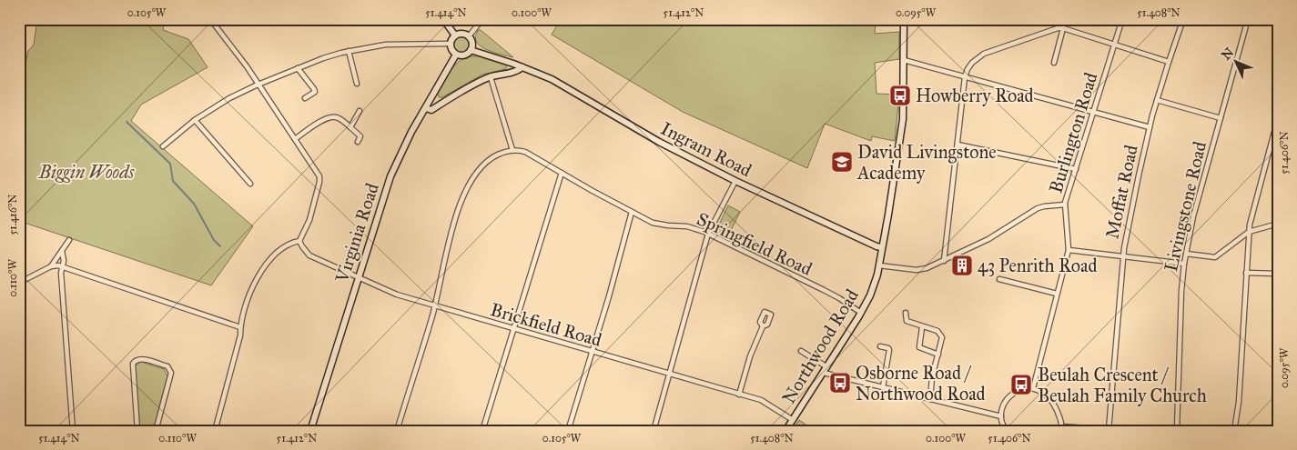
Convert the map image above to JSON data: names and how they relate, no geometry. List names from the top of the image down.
{
  "streets": {
    "street": [
      "Burlington Road",
      "Ingram Road",
      "Moffat Road",
      "Livingstone Road",
      "Virginia Road",
      "Springfield Road",
      "Brickfield Road",
      "Northwood Road"
    ]
  },
  "crossings": [
    ["Ingram Road", "Virginia Road"],
    ["Ingram Road", "Northwood Road"],
    ["Virginia Road", "Brickfield Road"],
    ["Springfield Road", "Northwood Road"],
    ["Brickfield Road", "Northwood Road"]
  ],
  "parks": ["Biggin Woods"],
  "places": {
    "bus stop": ["Howberry Road", "Osborne Road / Northwood Road", "Beulah Crescent / Beulah Family Church"],
    "school or university": ["David Livingstone Academy"],
    "building": ["43 Penrith Road"]
  },
  "north": "top left",
  "coordinates": [
    "0.105°W",
    "51.414°N",
    "0.100°W",
    "51.412°N",
    "0.095°W",
    "51.408°N",
    "51.406°N",
    "51.416°N",
    "0.110°W"
  ]
}
